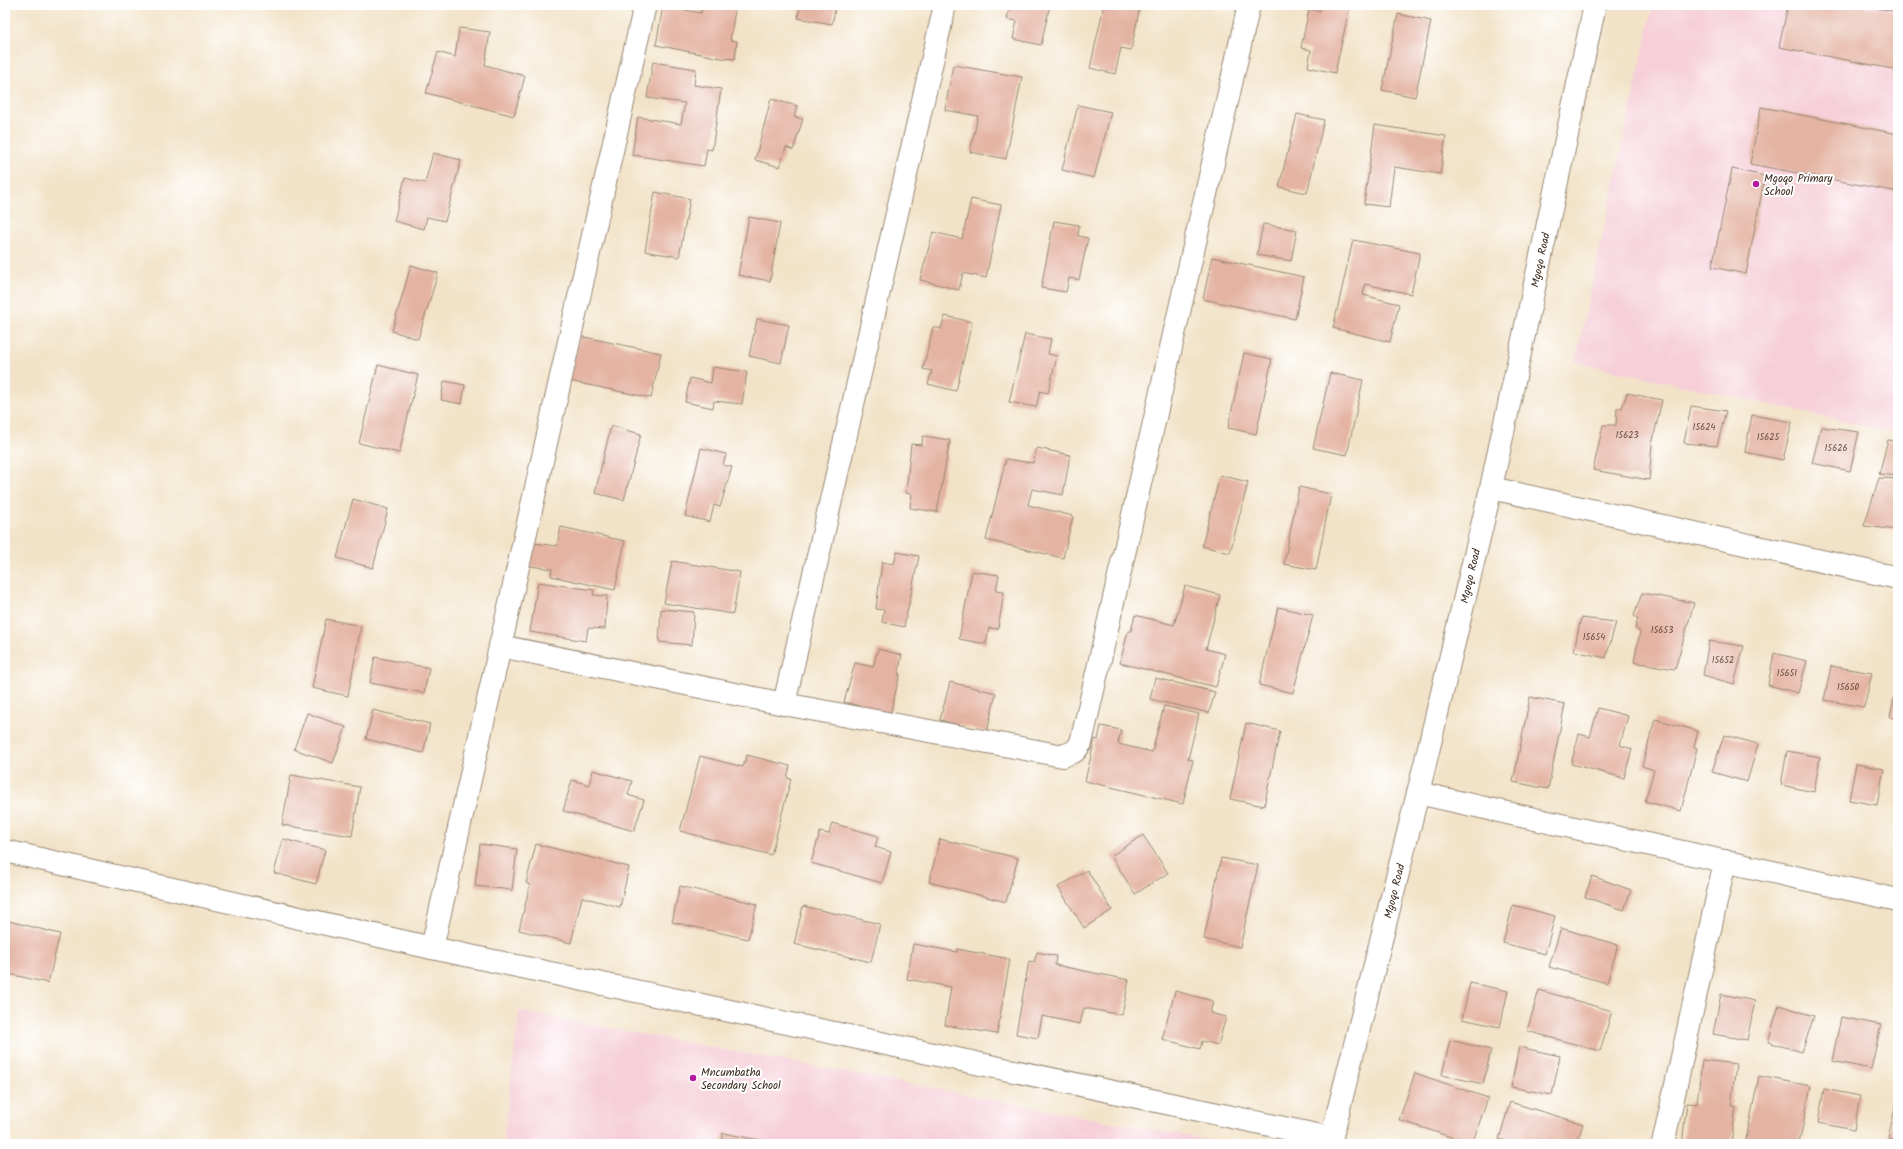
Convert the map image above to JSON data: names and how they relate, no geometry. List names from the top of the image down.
{
  "streets": {
    "street": ["Mgoqo Road"]
  },
  "places": ["Mgoqo Primary School", "Mncumbatha Secondary School"],
  "house_numbers": [
    "15624",
    "15623",
    "15625",
    "15626",
    "15653",
    "15654",
    "15652",
    "15651",
    "15650"
  ]
}
